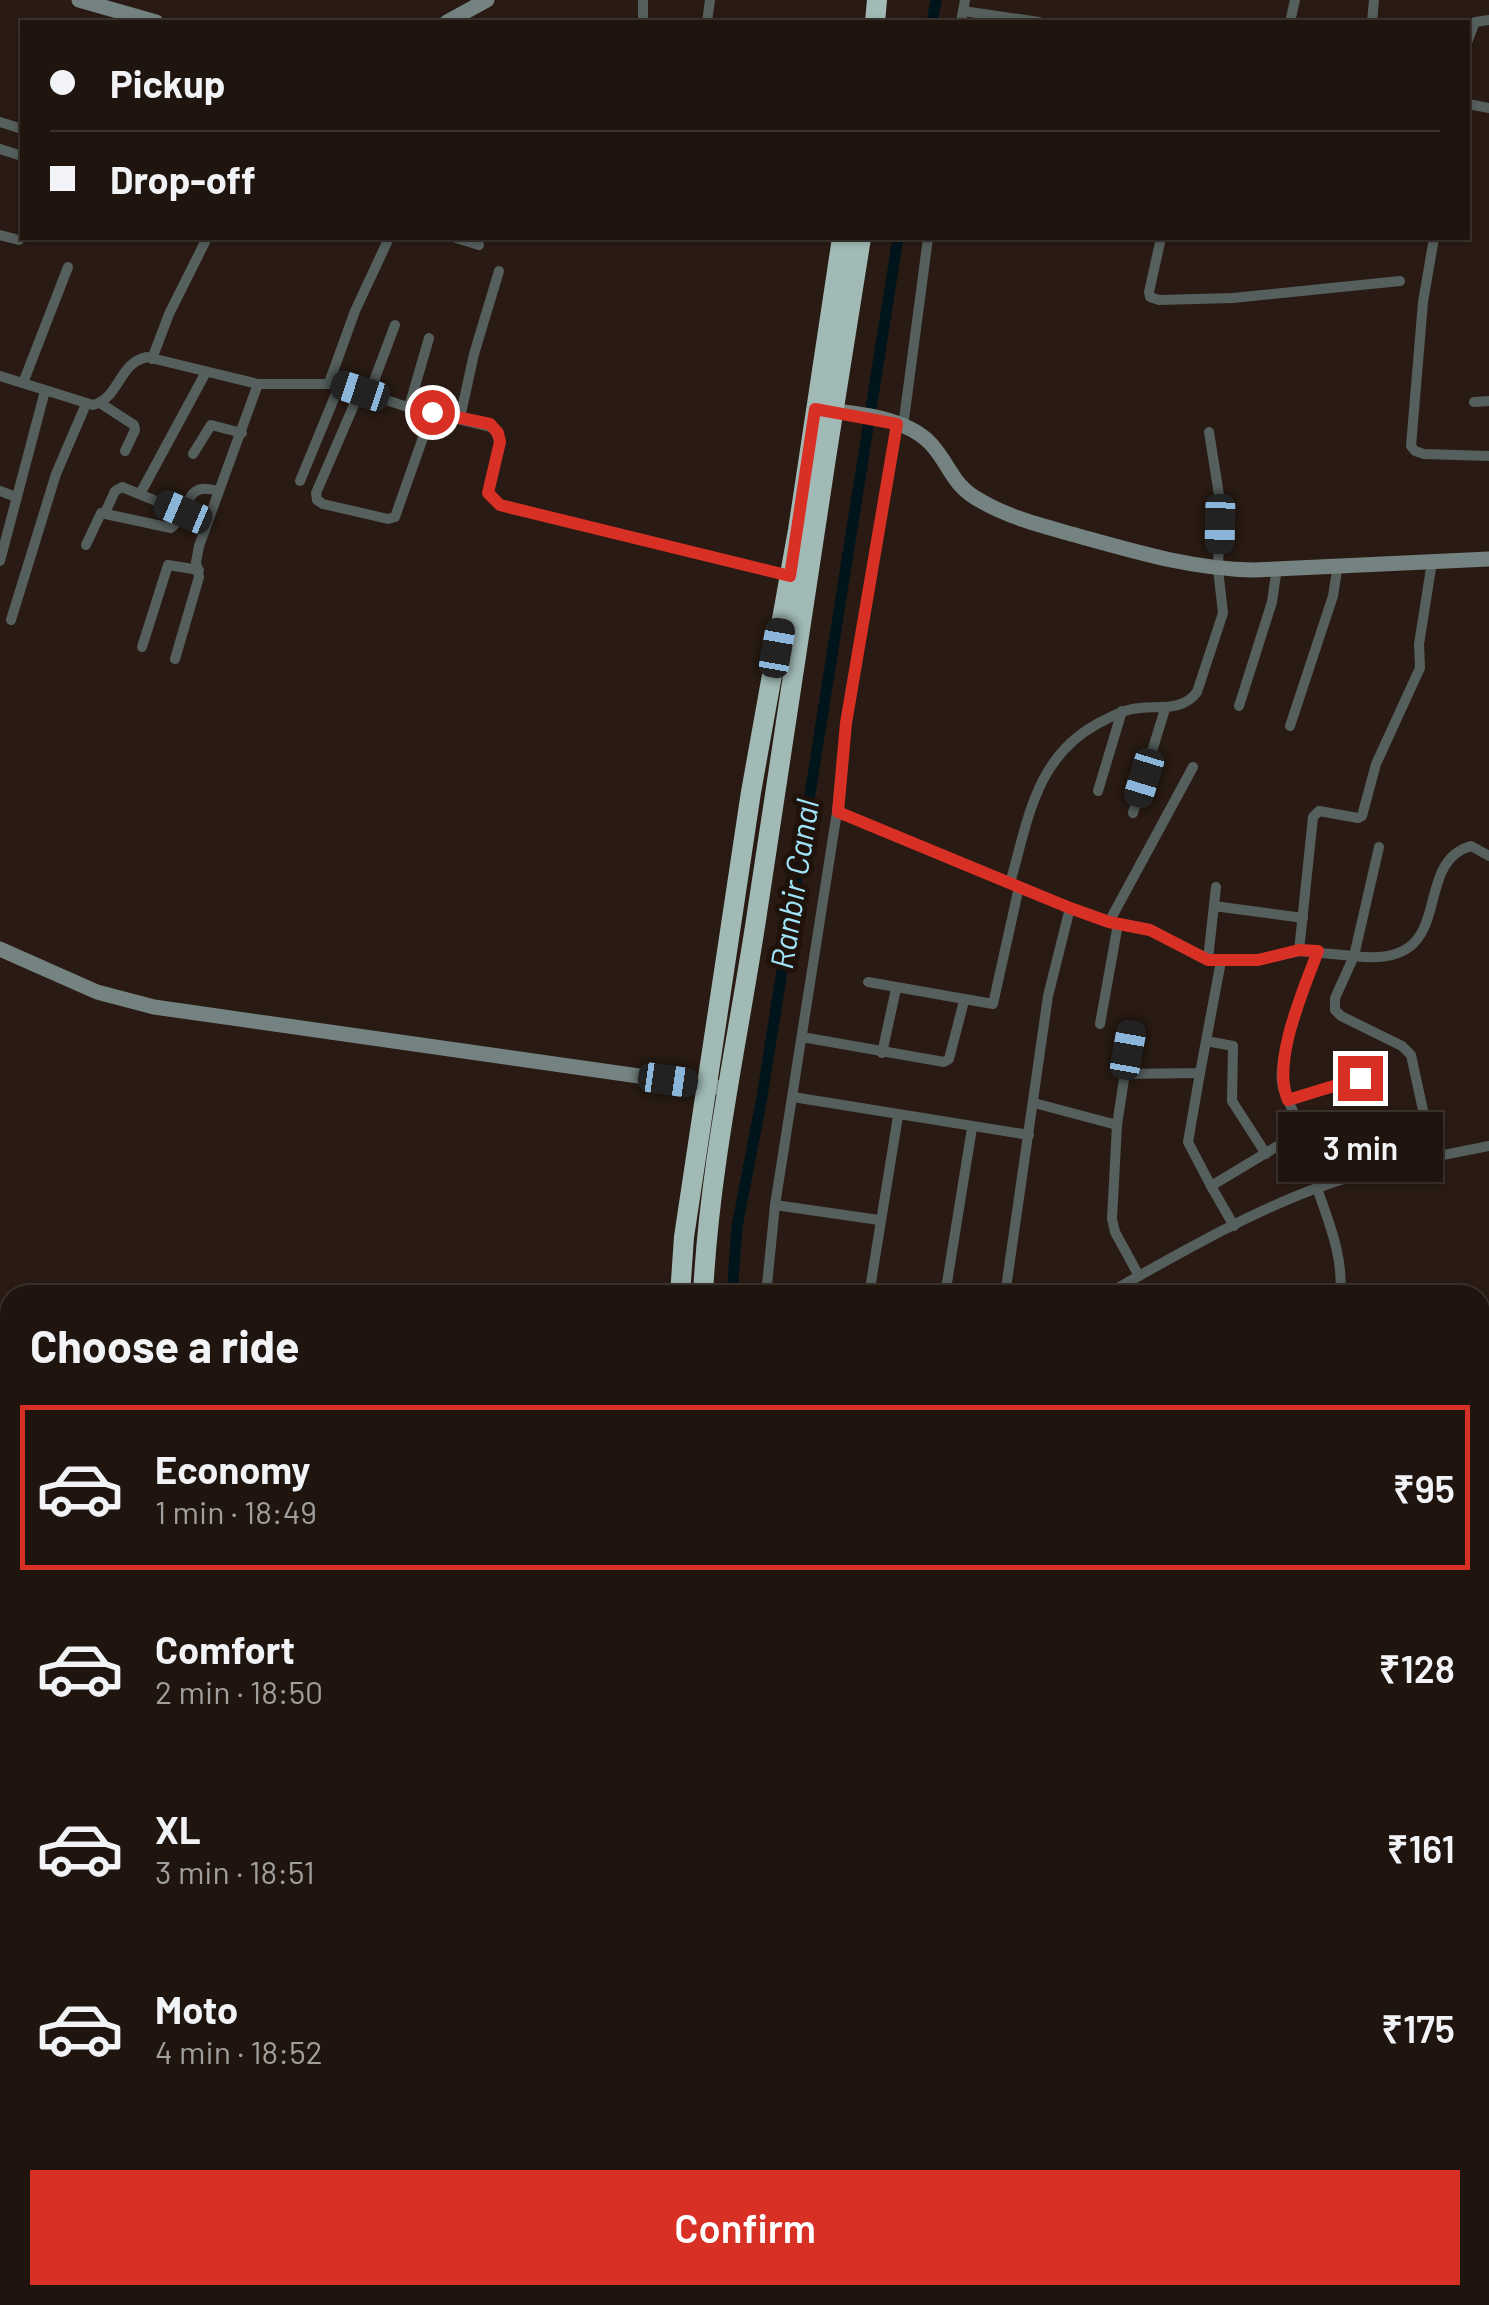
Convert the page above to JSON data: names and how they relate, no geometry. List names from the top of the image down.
{
  "water": ["Ranbir Canal"],
  "page": {
    "banner": ["Pickup", "Drop-off"],
    "bubble": "3 min",
    "heading": "Choose a ride",
    "list": [
      {
        "name": "Economy",
        "note": "1 min · 18:49",
        "value": "₹95"
      },
      {
        "name": "Comfort",
        "note": "2 min · 18:50",
        "value": "₹128"
      },
      {
        "name": "XL",
        "note": "3 min · 18:51",
        "value": "₹161"
      },
      {
        "name": "Moto",
        "note": "4 min · 18:52",
        "value": "₹175"
      }
    ],
    "buttons": "Confirm"
  }
}
